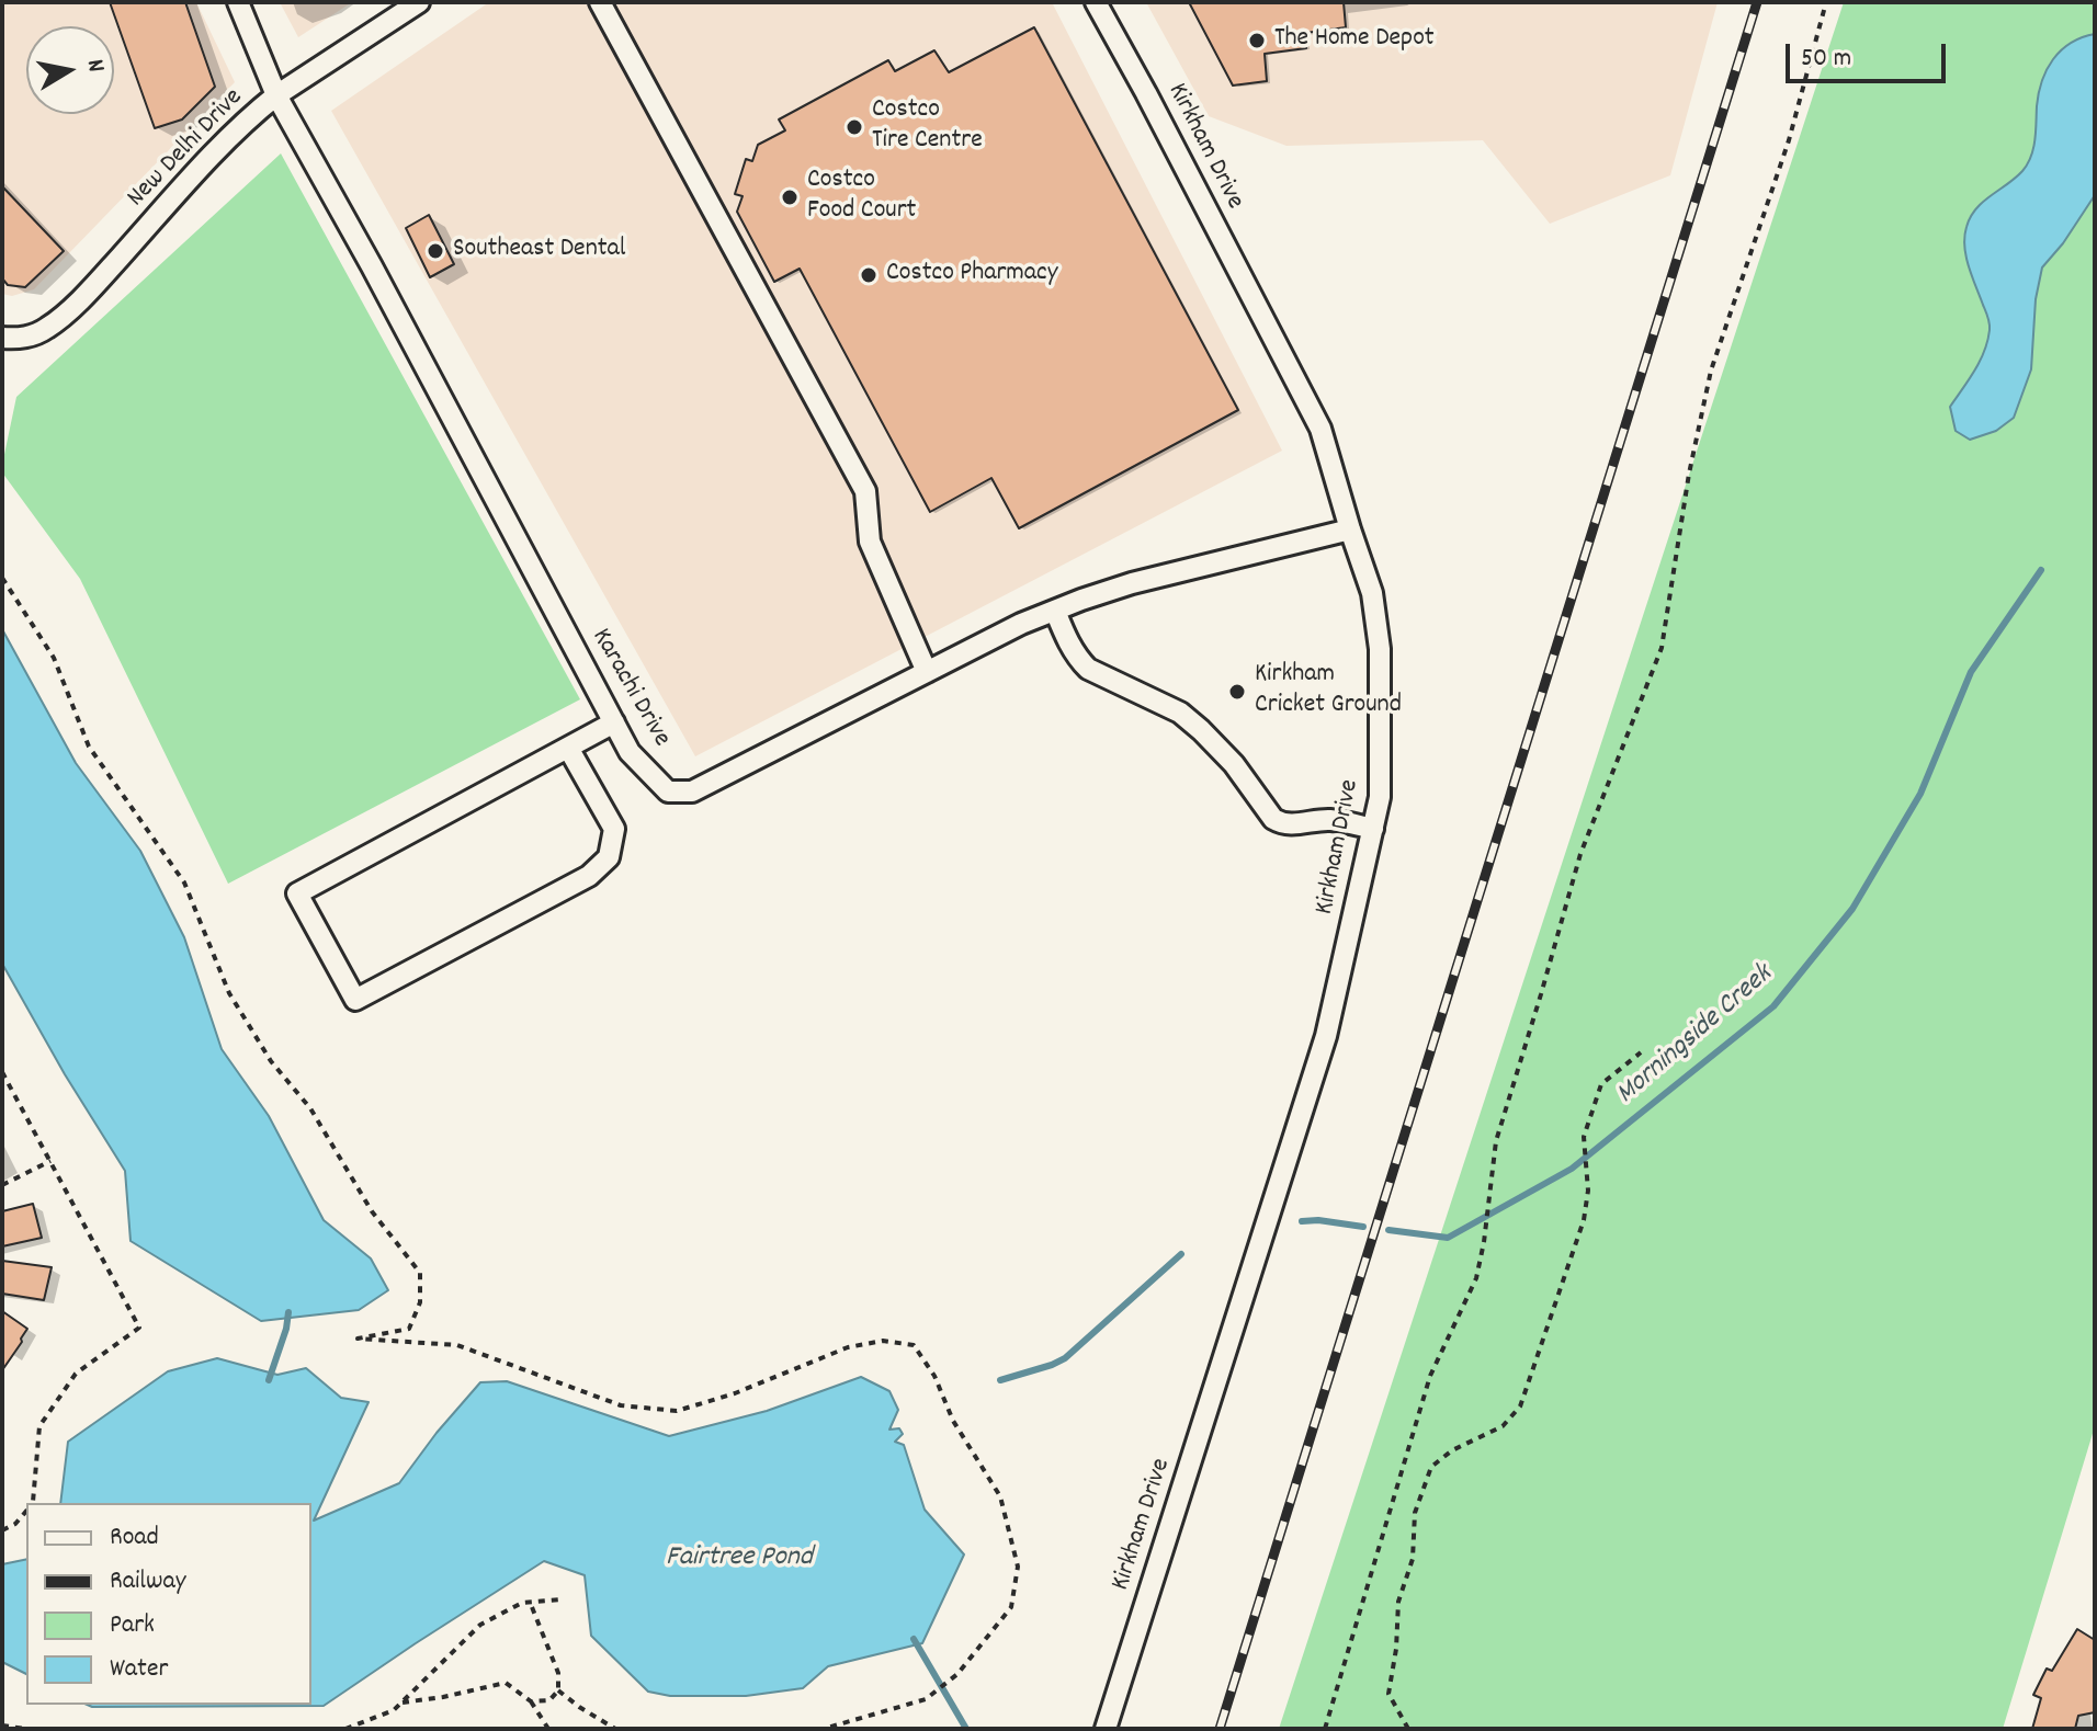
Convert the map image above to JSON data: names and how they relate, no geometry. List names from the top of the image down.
{
  "streets": {
    "street": ["Kirkham Drive", "New Delhi Drive", "Karachi Drive"]
  },
  "crossings": [
    ["Kirkham Drive", "Karachi Drive"],
    ["New Delhi Drive", "Karachi Drive"]
  ],
  "water": ["Morningside Creek", "Fairtree Pond"],
  "places": [
    "The Home Depot",
    "Costco Tire Centre",
    "Costco Food Court",
    "Southeast Dental",
    "Costco Pharmacy",
    "Kirkham Cricket Ground"
  ],
  "legend": [
    "Road",
    "Railway",
    "Park",
    "Water"
  ],
  "scale_bar": "50 m",
  "north": "right"
}
